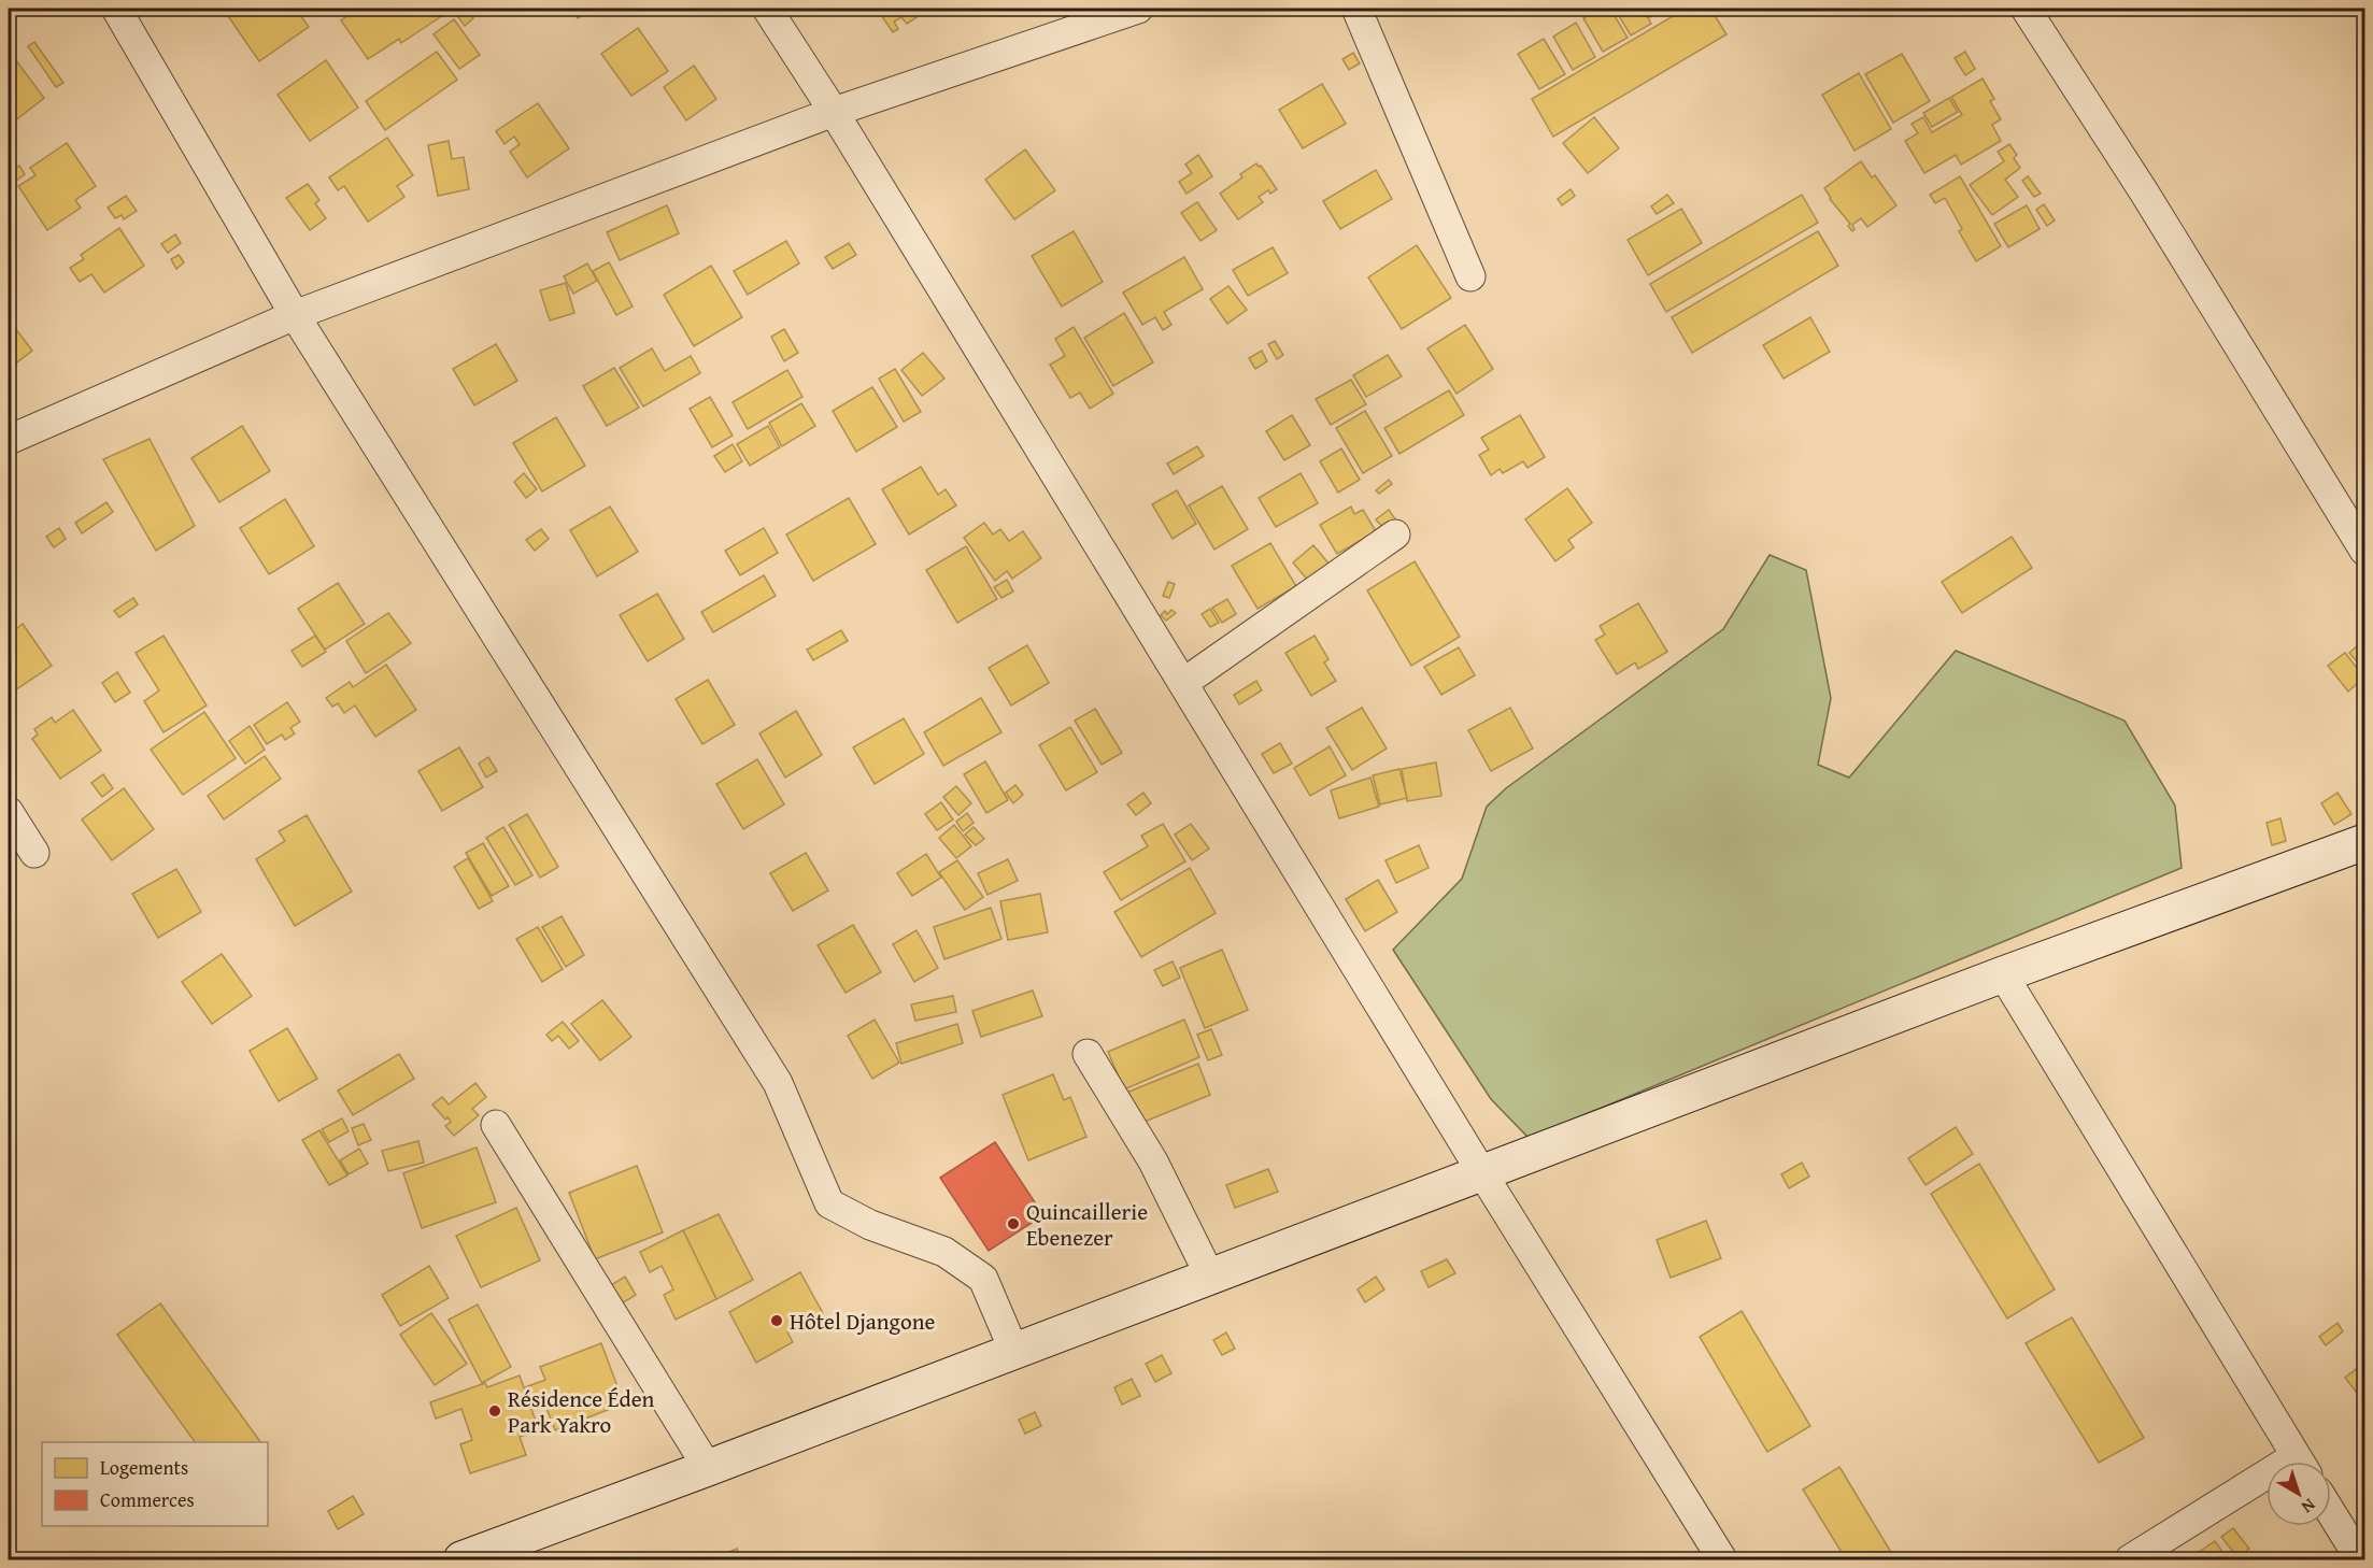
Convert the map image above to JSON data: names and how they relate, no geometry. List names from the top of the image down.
{
  "places": ["Quincaillerie Ebenezer", "Hôtel Djangone", "Résidence Éden Park Yakro"],
  "legend": ["Logements", "Commerces"],
  "north": "bottom right"
}
